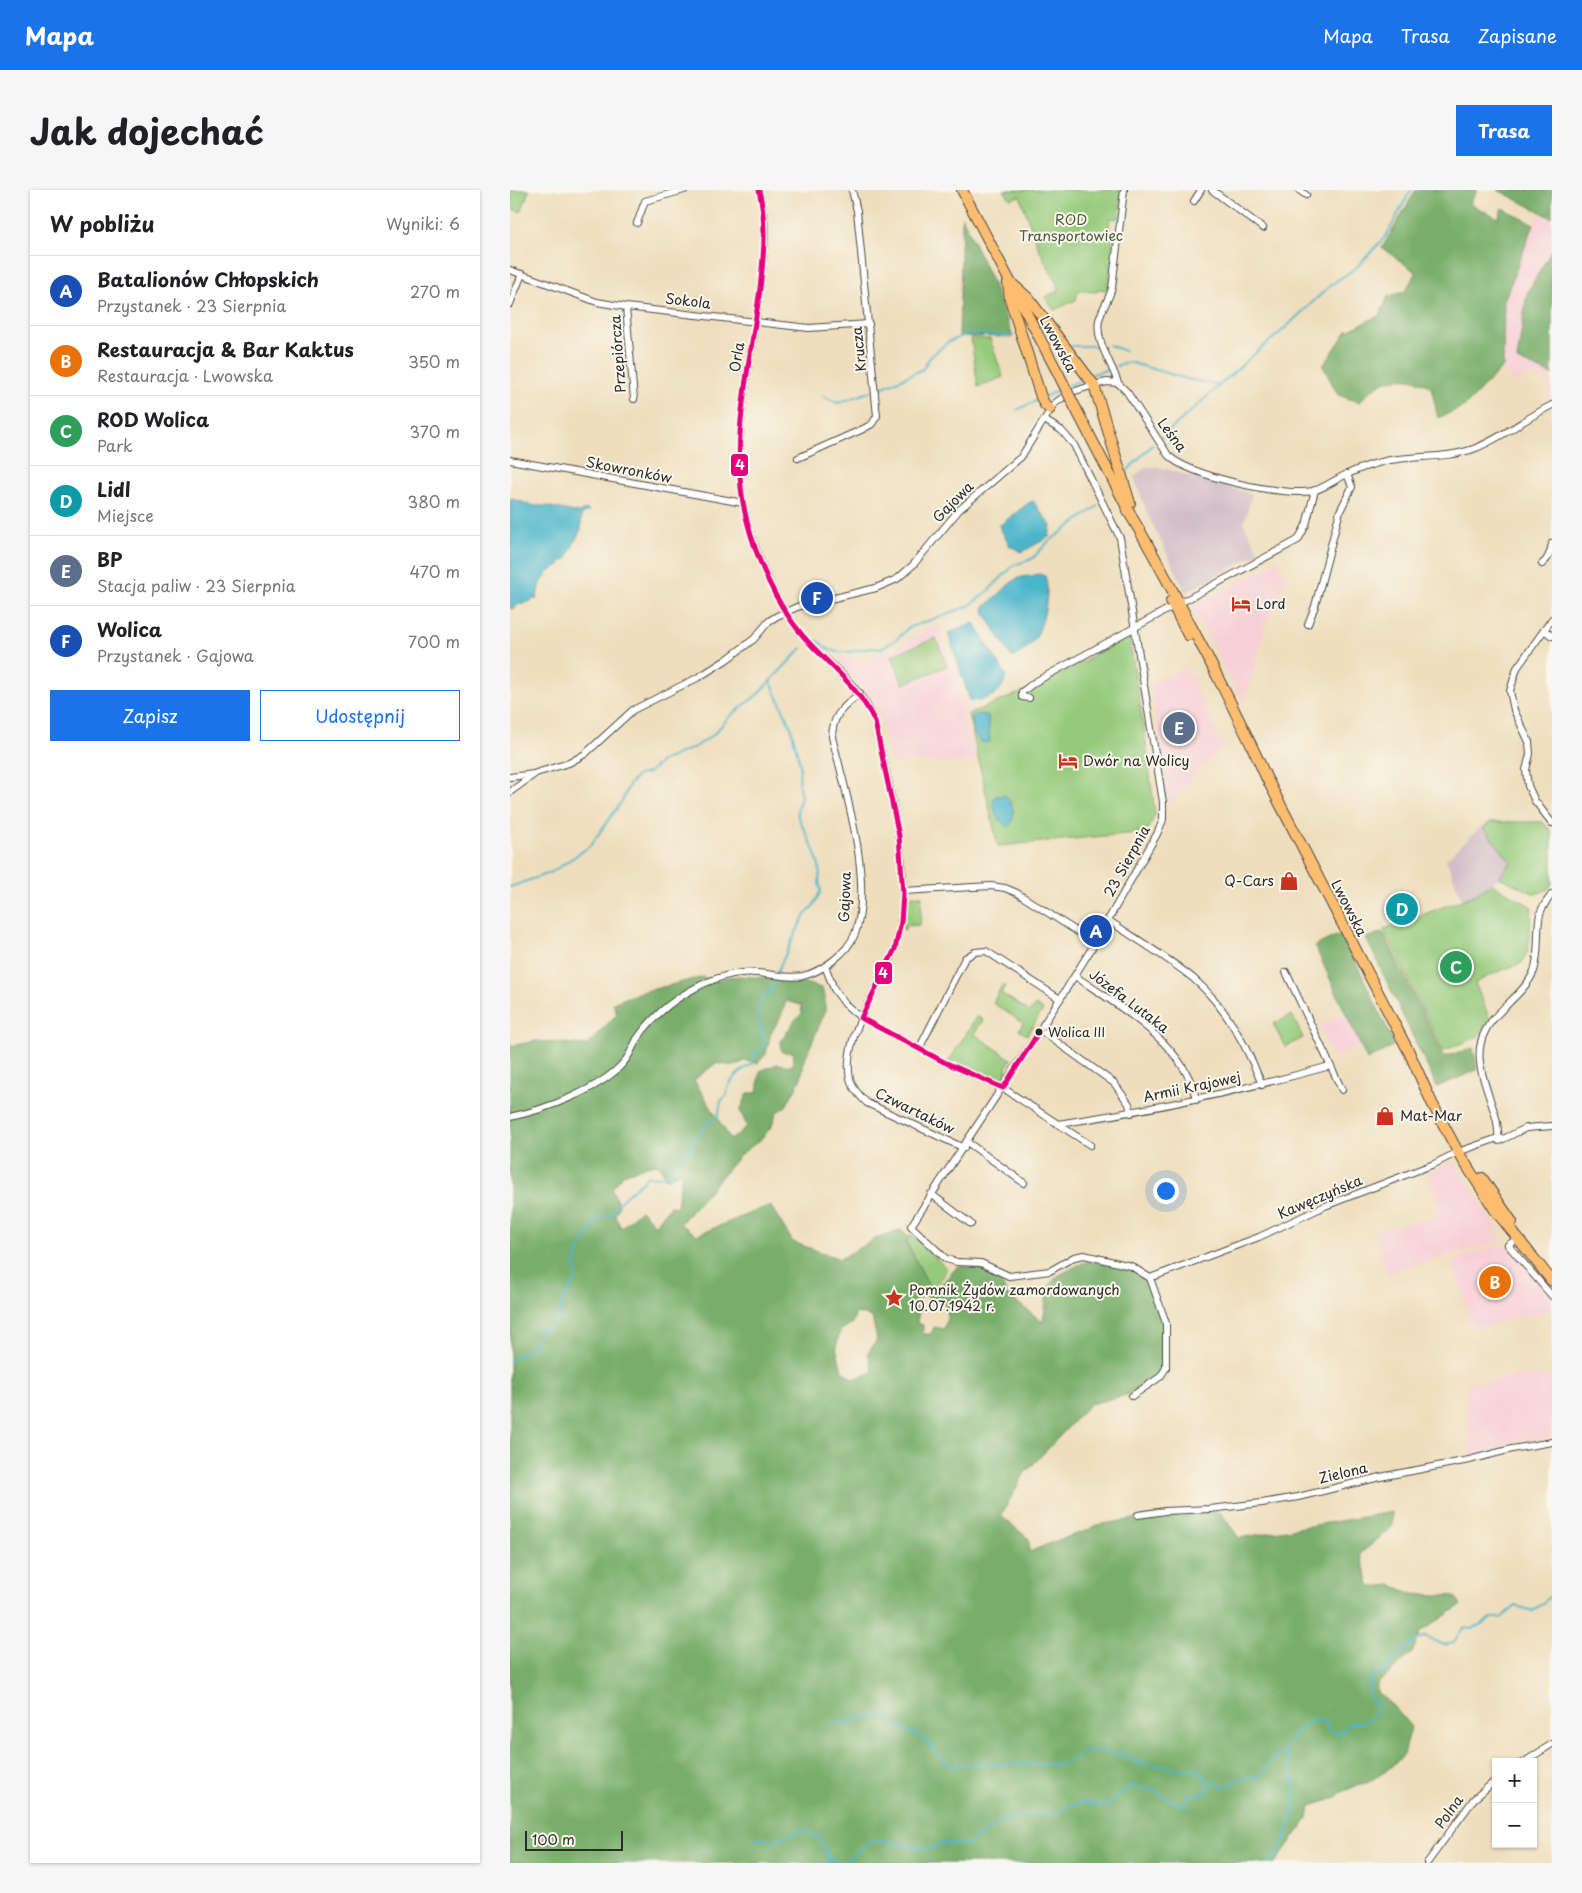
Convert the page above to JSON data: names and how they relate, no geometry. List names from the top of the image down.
{
  "streets": {
    "main road": ["Lwowska"],
    "street": [
      "Sokola",
      "Krucza",
      "Przepiórcza",
      "Orla",
      "Leśna",
      "Skowronków",
      "Gajowa",
      "23 Sierpnia",
      "Józefa Lutaka",
      "Armii Krajowej",
      "Czwartaków",
      "Kawęczyńska",
      "Zielona",
      "Polna"
    ]
  },
  "crossings": [
    ["Sokola", "Krucza"],
    ["Sokola", "Przepiórcza"],
    ["Sokola", "Orla"],
    ["Lwowska", "Kawęczyńska"],
    ["Orla", "Skowronków"],
    ["Orla", "Gajowa"],
    ["Gajowa", "23 Sierpnia"],
    ["Gajowa", "Czwartaków"],
    ["23 Sierpnia", "Józefa Lutaka"],
    ["23 Sierpnia", "Czwartaków"],
    ["23 Sierpnia", "Kawęczyńska"],
    ["Józefa Lutaka", "Armii Krajowej"]
  ],
  "parks": ["ROD Transportowiec"],
  "places": {
    "hotel": ["Lord", "Dwór na Wolicy"],
    "shop": ["Q-Cars", "Mat-Mar"],
    "other": ["Wolica III"],
    "place": ["Pomnik Żydów zamordowanych 10.07.1942 r."]
  },
  "lines": ["transit line 4"],
  "scale_bar": "100 m",
  "page": {
    "header": "Mapa",
    "nav": ["Mapa", "Trasa", "Zapisane"],
    "title": "Jak dojechać",
    "buttons": [
      "Trasa",
      ["Zapisz", "Udostępnij"]
    ],
    "heading": ["W pobliżu", "Wyniki: 6"],
    "list": [
      {
        "mark": "A",
        "name": "Batalionów Chłopskich",
        "note": "Przystanek · 23 Sierpnia",
        "value": "270 m"
      },
      {
        "mark": "B",
        "name": "Restauracja & Bar Kaktus",
        "note": "Restauracja · Lwowska",
        "value": "350 m"
      },
      {
        "mark": "C",
        "name": "ROD Wolica",
        "note": "Park",
        "value": "370 m"
      },
      {
        "mark": "D",
        "name": "Lidl",
        "note": "Miejsce",
        "value": "380 m"
      },
      {
        "mark": "E",
        "name": "BP",
        "note": "Stacja paliw · 23 Sierpnia",
        "value": "470 m"
      },
      {
        "mark": "F",
        "name": "Wolica",
        "note": "Przystanek · Gajowa",
        "value": "700 m"
      }
    ],
    "pins": [
      "F",
      "E",
      "D",
      "A",
      "C",
      "B"
    ],
    "map_buttons": ["+", "−"],
    "scale": "100 m"
  }
}
